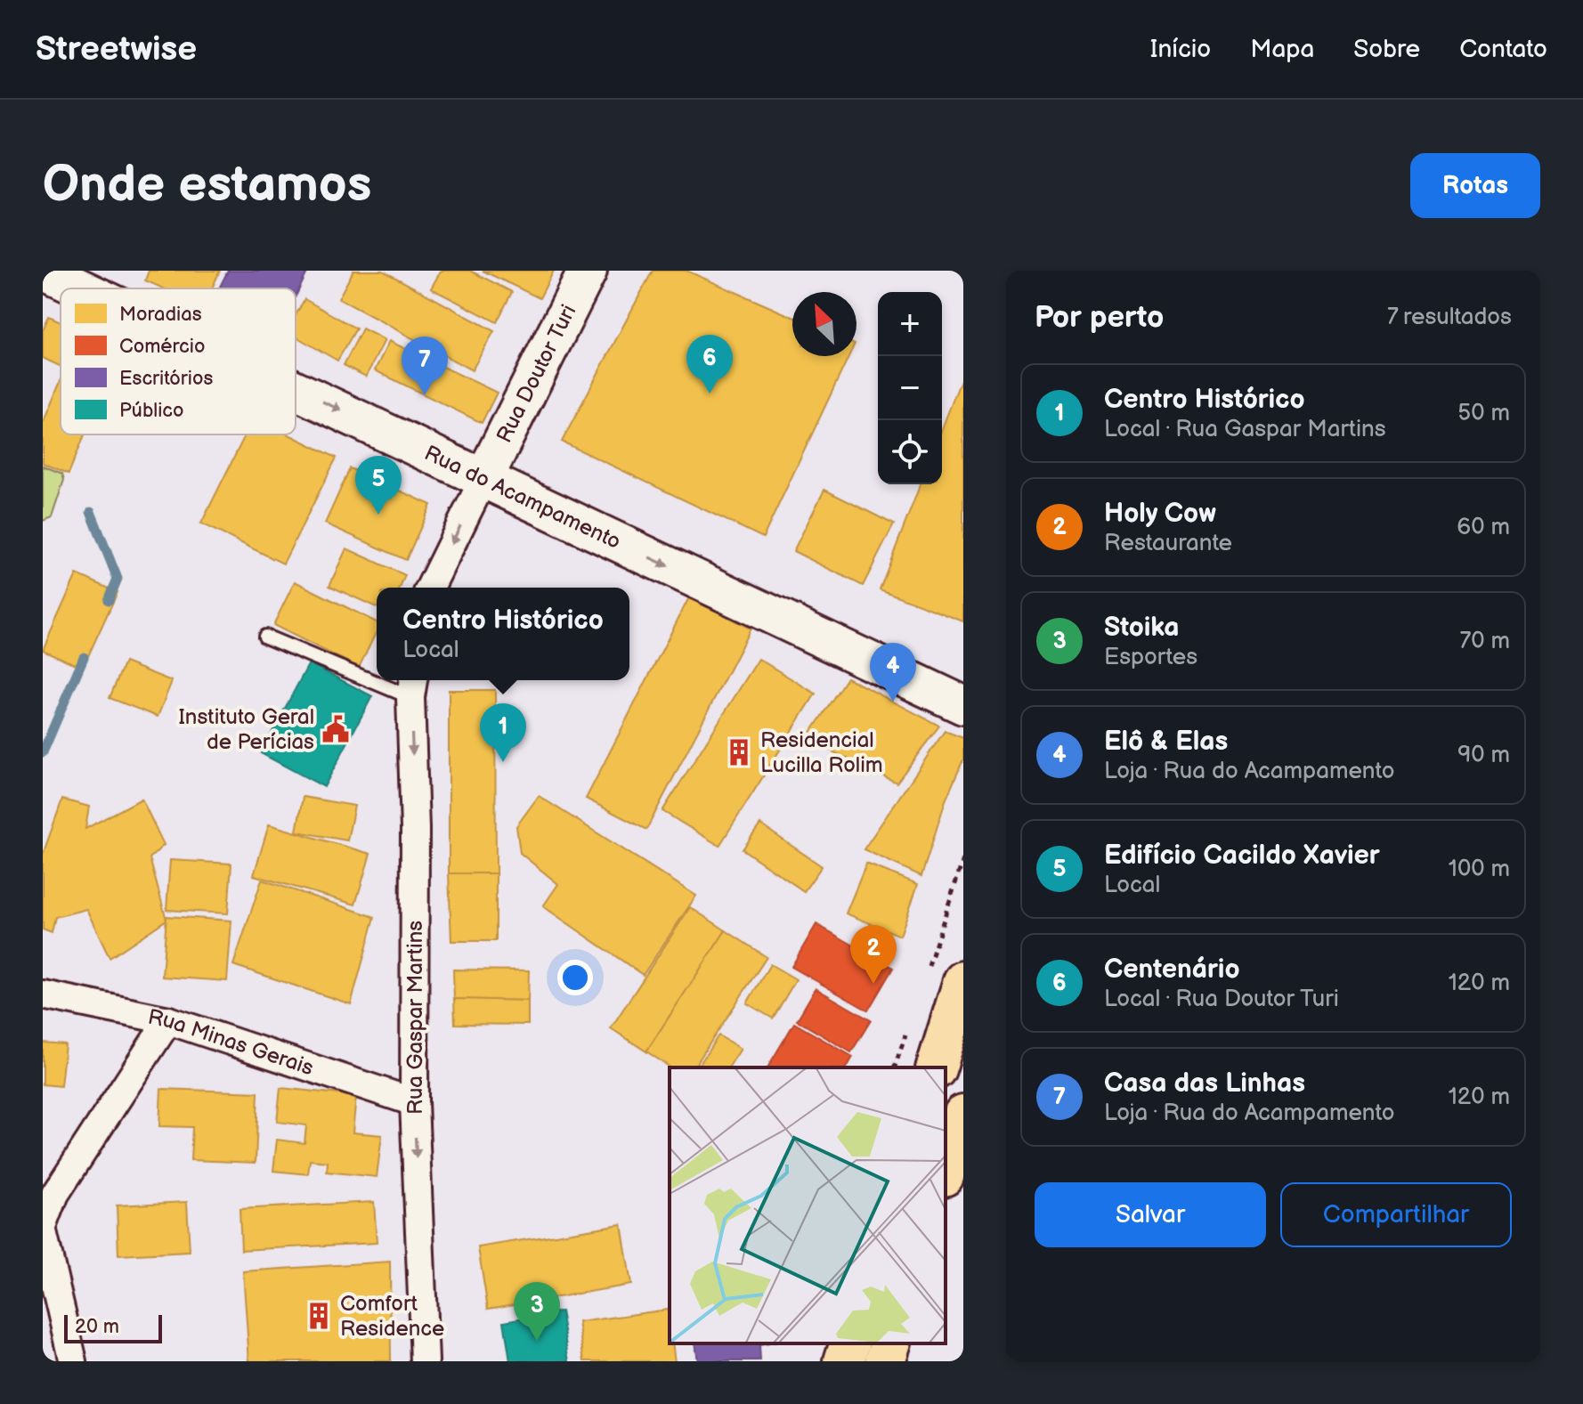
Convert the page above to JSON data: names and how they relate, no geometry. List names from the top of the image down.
{
  "streets": {
    "main road": ["Rua Doutor Turi", "Rua do Acampamento"],
    "street": ["Rua Gaspar Martins", "Rua Minas Gerais"]
  },
  "crossings": [
    ["Rua Doutor Turi", "Rua do Acampamento"],
    ["Rua Gaspar Martins", "Rua Minas Gerais"]
  ],
  "one_way": ["Rua do Acampamento", "Rua Gaspar Martins"],
  "places": {
    "public building": ["Instituto Geral de Perícias"],
    "building": ["Residencial Lucilla Rolim", "Comfort Residence"]
  },
  "legend": [
    "Moradias",
    "Comércio",
    "Escritórios",
    "Público"
  ],
  "scale_bar": "20 m",
  "north": "top left",
  "page": {
    "header": "Streetwise",
    "nav": [
      "Início",
      "Mapa",
      "Sobre",
      "Contato"
    ],
    "buttons": [
      "Rotas",
      ["Salvar", "Compartilhar"]
    ],
    "title": "Onde estamos",
    "heading": ["Por perto", "7 resultados"],
    "map_buttons": ["+", "−"],
    "pins": [
      "6",
      "7",
      "5",
      "4",
      "1",
      "2",
      "3"
    ],
    "list": [
      {
        "mark": "1",
        "name": "Centro Histórico",
        "note": "Local · Rua Gaspar Martins",
        "value": "50 m"
      },
      {
        "mark": "2",
        "name": "Holy Cow",
        "note": "Restaurante",
        "value": "60 m"
      },
      {
        "mark": "3",
        "name": "Stoika",
        "note": "Esportes",
        "value": "70 m"
      },
      {
        "mark": "4",
        "name": "Elô & Elas",
        "note": "Loja · Rua do Acampamento",
        "value": "90 m"
      },
      {
        "mark": "5",
        "name": "Edifício Cacildo Xavier",
        "note": "Local",
        "value": "100 m"
      },
      {
        "mark": "6",
        "name": "Centenário",
        "note": "Local · Rua Doutor Turi",
        "value": "120 m"
      },
      {
        "mark": "7",
        "name": "Casa das Linhas",
        "note": "Loja · Rua do Acampamento",
        "value": "120 m"
      }
    ],
    "popup": ["Centro Histórico", "Local"],
    "scale": "20 m"
  }
}
